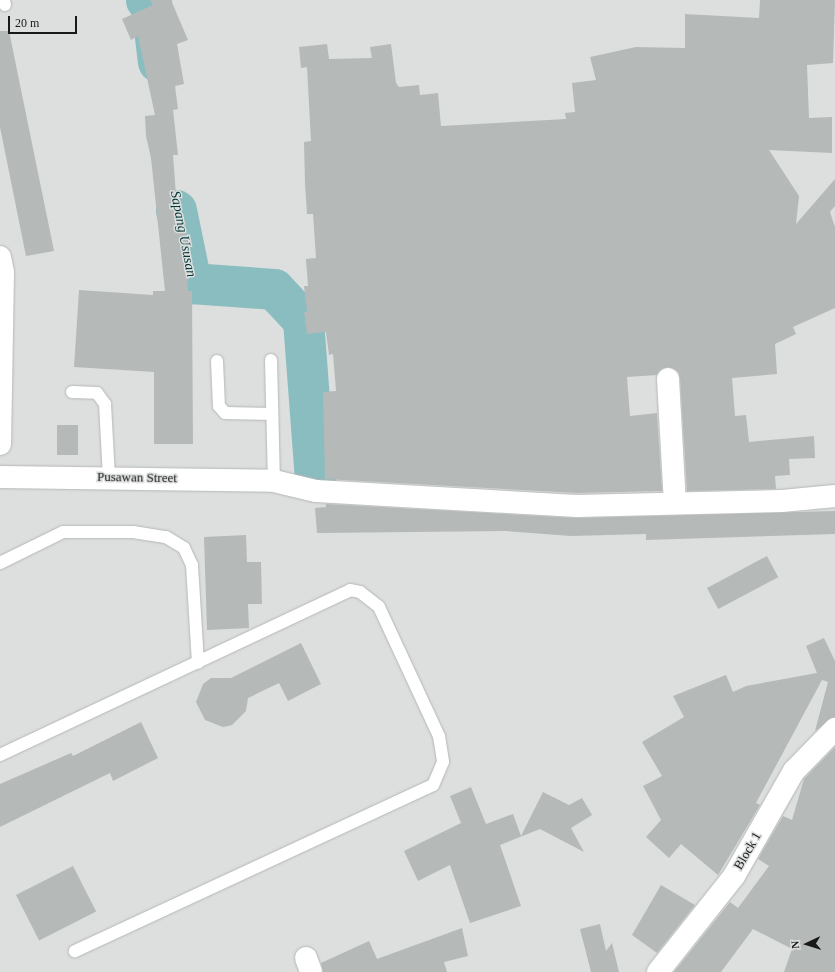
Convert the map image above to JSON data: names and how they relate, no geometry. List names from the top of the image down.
{
  "streets": {
    "street": ["Pusawan Street", "Block 1"]
  },
  "water": ["Sapang Ususan"],
  "scale_bar": "20 m",
  "north": "left"
}
